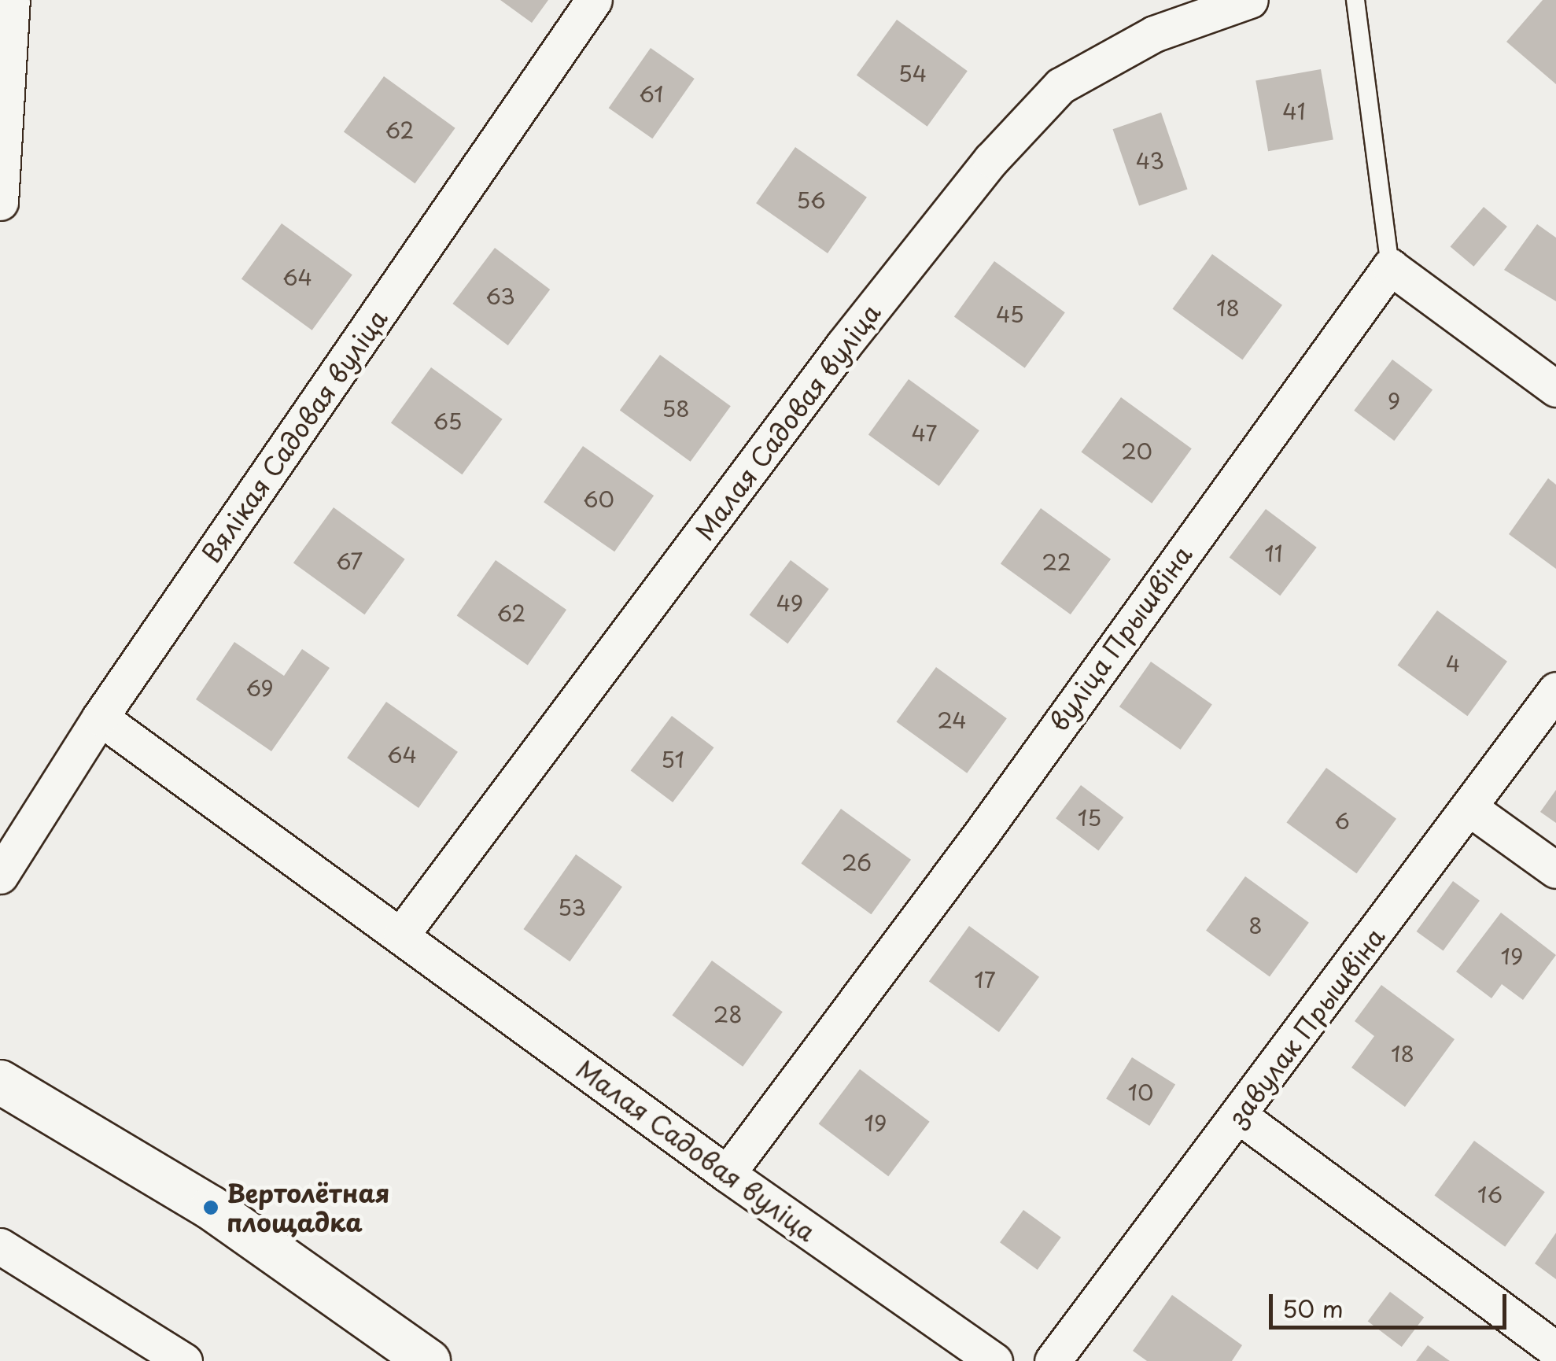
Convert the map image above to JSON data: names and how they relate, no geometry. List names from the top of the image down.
{
  "streets": {
    "street": [
      "Малая Садовая вуліца",
      "Вялікая Садовая вуліца",
      "вуліца Прышвіна",
      "завулак Прышвіна"
    ]
  },
  "crossings": [
    ["Малая Садовая вуліца", "Вялікая Садовая вуліца"],
    ["Малая Садовая вуліца", "вуліца Прышвіна"]
  ],
  "places": ["Вертолётная площадка"],
  "house_numbers": [
    "54",
    "61",
    "41",
    "62",
    "43",
    "56",
    "64",
    "63",
    "18",
    "45",
    "9",
    "58",
    "65",
    "47",
    "20",
    "60",
    "11",
    "67",
    "22",
    "49",
    "62",
    "4",
    "69",
    "24",
    "64",
    "51",
    "15",
    "6",
    "26",
    "53",
    "8",
    "19",
    "17",
    "28",
    "18",
    "10",
    "19",
    "16"
  ],
  "scale_bar": "50 m"
}
